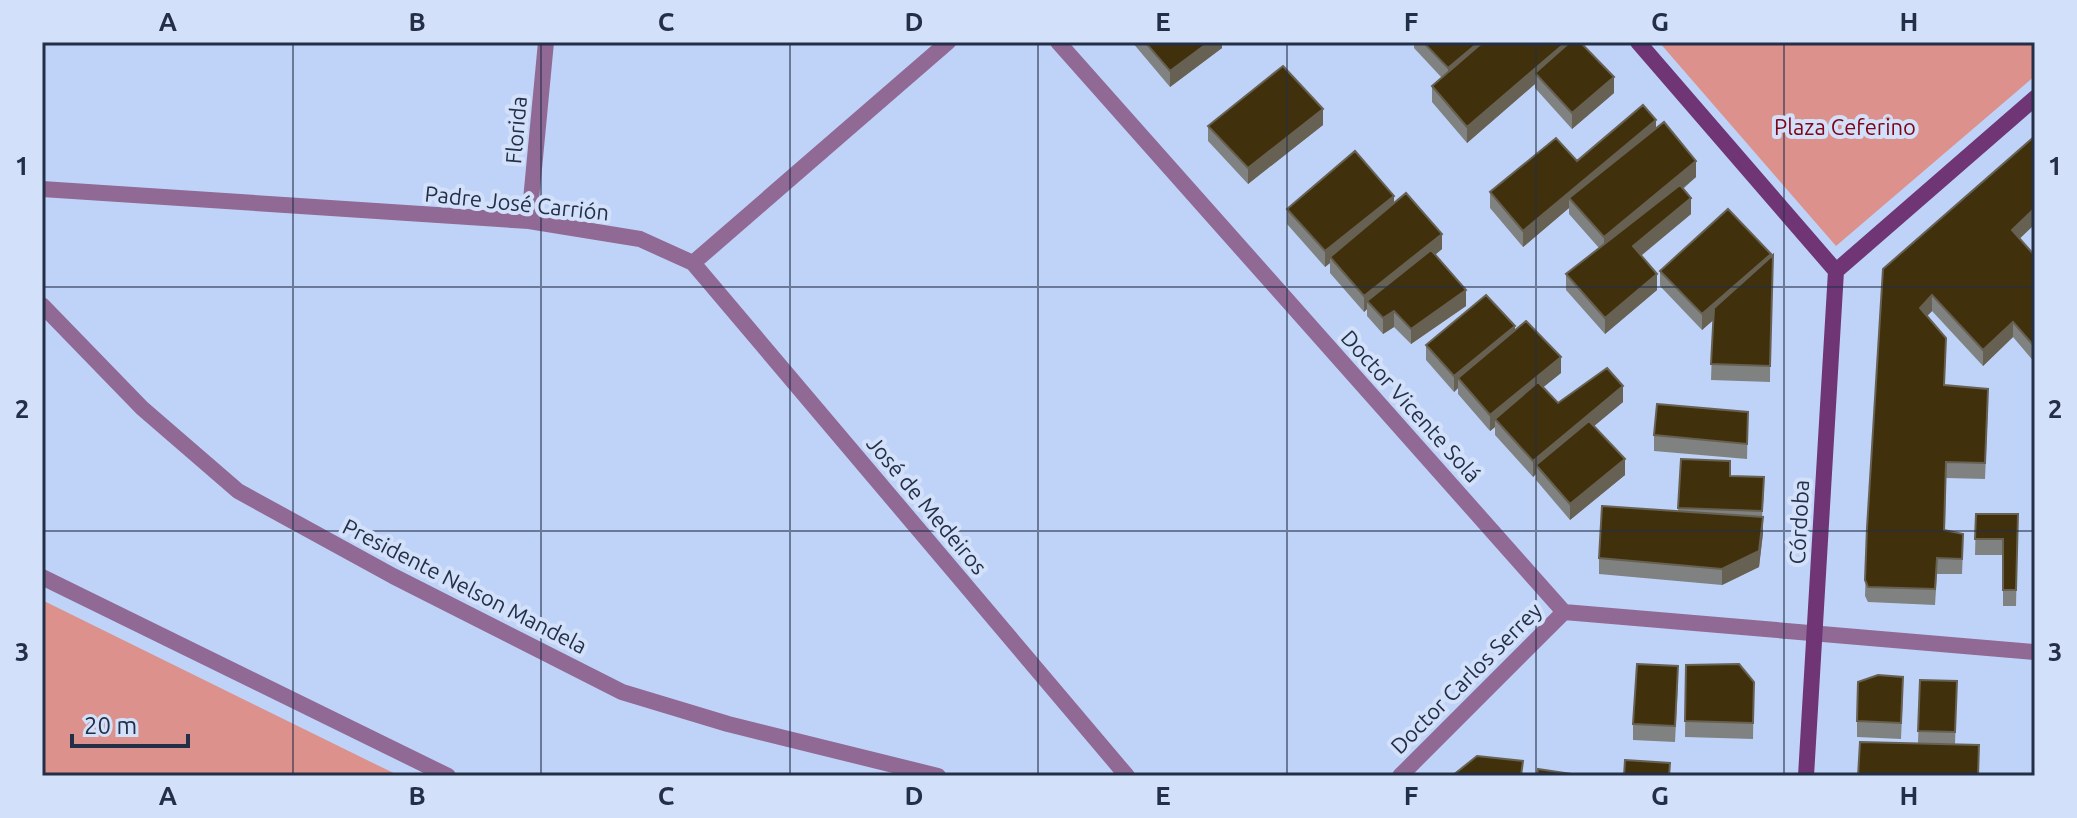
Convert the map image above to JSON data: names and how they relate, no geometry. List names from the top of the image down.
{
  "streets": {
    "main road": ["Córdoba"],
    "street": [
      "Florida",
      "Padre José Carrión",
      "Doctor Vicente Solá",
      "José de Medeiros",
      "Presidente Nelson Mandela",
      "Doctor Carlos Serrey"
    ]
  },
  "crossings": [
    ["Florida", "Padre José Carrión"],
    ["Padre José Carrión", "José de Medeiros"],
    ["Doctor Vicente Solá", "Doctor Carlos Serrey"]
  ],
  "parks": ["Plaza Ceferino"],
  "scale_bar": "20 m",
  "grid": {
    "columns": [
      "A",
      "B",
      "C",
      "D",
      "E",
      "F",
      "G",
      "H"
    ],
    "rows": ["1", "2", "3"]
  }
}
